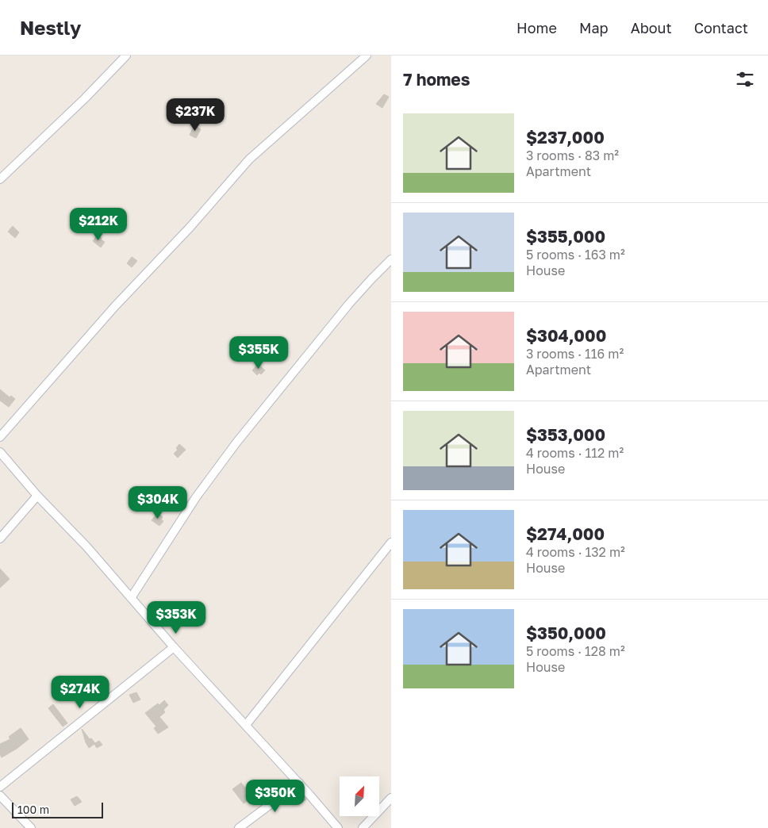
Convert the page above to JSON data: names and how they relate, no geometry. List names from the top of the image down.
{
  "scale_bar": "100 m",
  "north": "top right",
  "page": {
    "header": "Nestly",
    "nav": [
      "Home",
      "Map",
      "About",
      "Contact"
    ],
    "heading": "7 homes",
    "price": [
      "$237K",
      "$212K",
      "$355K",
      "$304K",
      "$353K",
      "$274K",
      "$350K"
    ],
    "list": [
      {
        "name": "$237,000",
        "note": "3 rooms · 83 m² · Apartment"
      },
      {
        "name": "$355,000",
        "note": "5 rooms · 163 m² · House"
      },
      {
        "name": "$304,000",
        "note": "3 rooms · 116 m² · Apartment"
      },
      {
        "name": "$353,000",
        "note": "4 rooms · 112 m² · House"
      },
      {
        "name": "$274,000",
        "note": "4 rooms · 132 m² · House"
      },
      {
        "name": "$350,000",
        "note": "5 rooms · 128 m² · House"
      }
    ],
    "scale": "100 m"
  }
}
